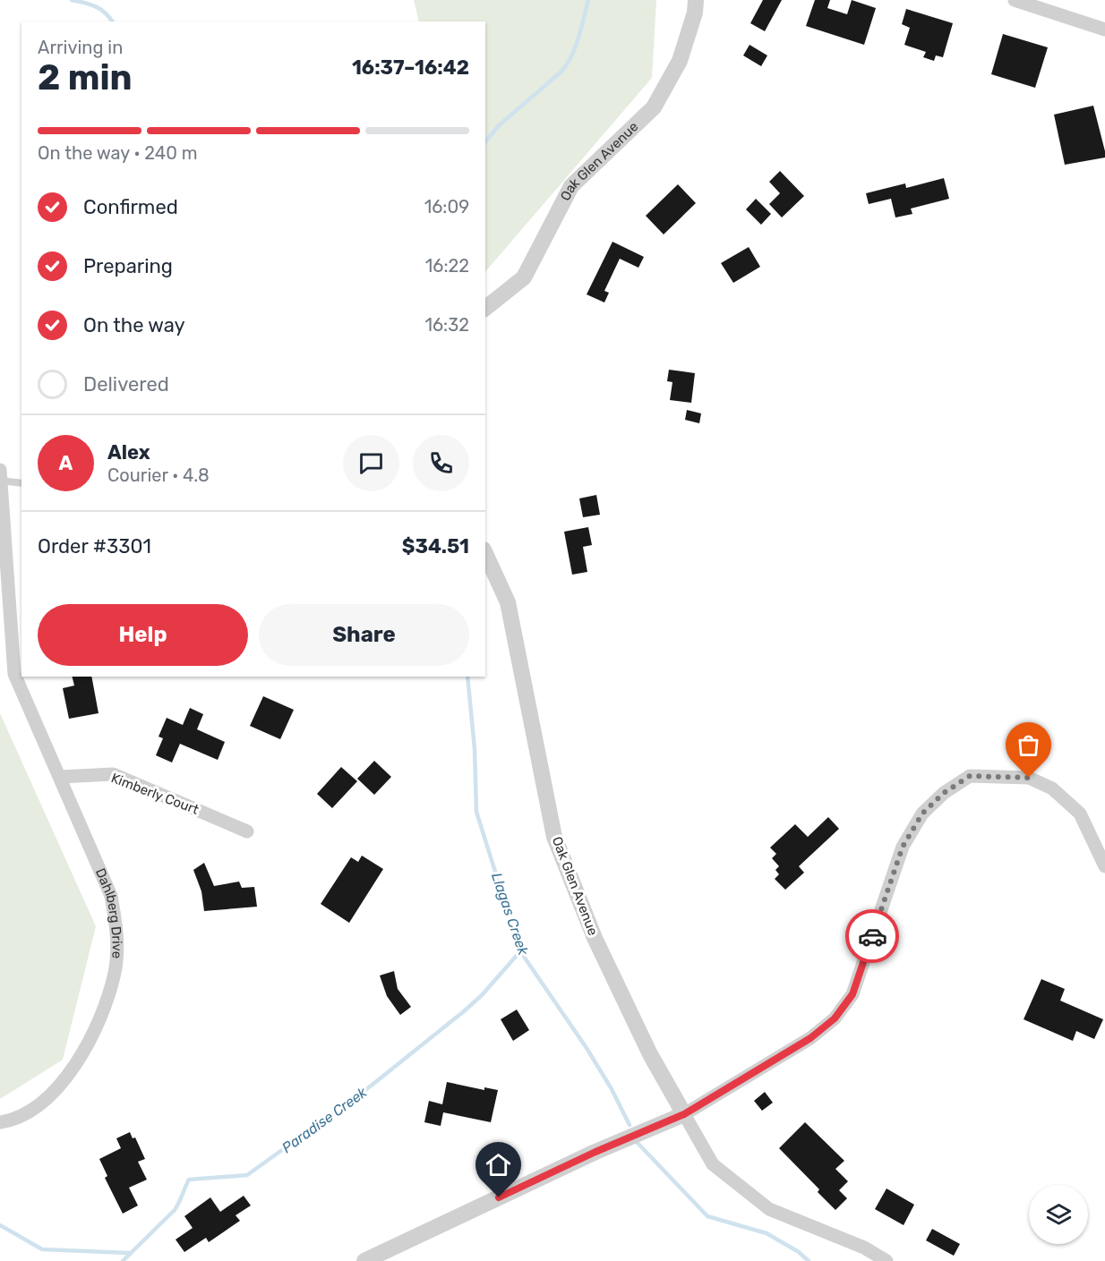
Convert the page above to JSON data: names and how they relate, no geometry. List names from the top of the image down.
{
  "streets": {
    "street": ["Oak Glen Avenue", "Kimberly Court", "Dahlberg Drive"]
  },
  "crossings": [
    ["Kimberly Court", "Dahlberg Drive"]
  ],
  "water": ["Llagas Creek", "Paradise Creek"],
  "page": {
    "heading": ["2 min", "Arriving in", "16:37–16:42"],
    "panel": [
      "Alex",
      "Courier · 4.8",
      "Order #3301",
      "$34.51"
    ],
    "bar": "On the way · 240 m",
    "list": [
      ["Confirmed", "16:09"],
      ["Preparing", "16:22"],
      ["On the way", "16:32"],
      "Delivered"
    ],
    "round": "A",
    "buttons": ["Help", "Share"]
  }
}
